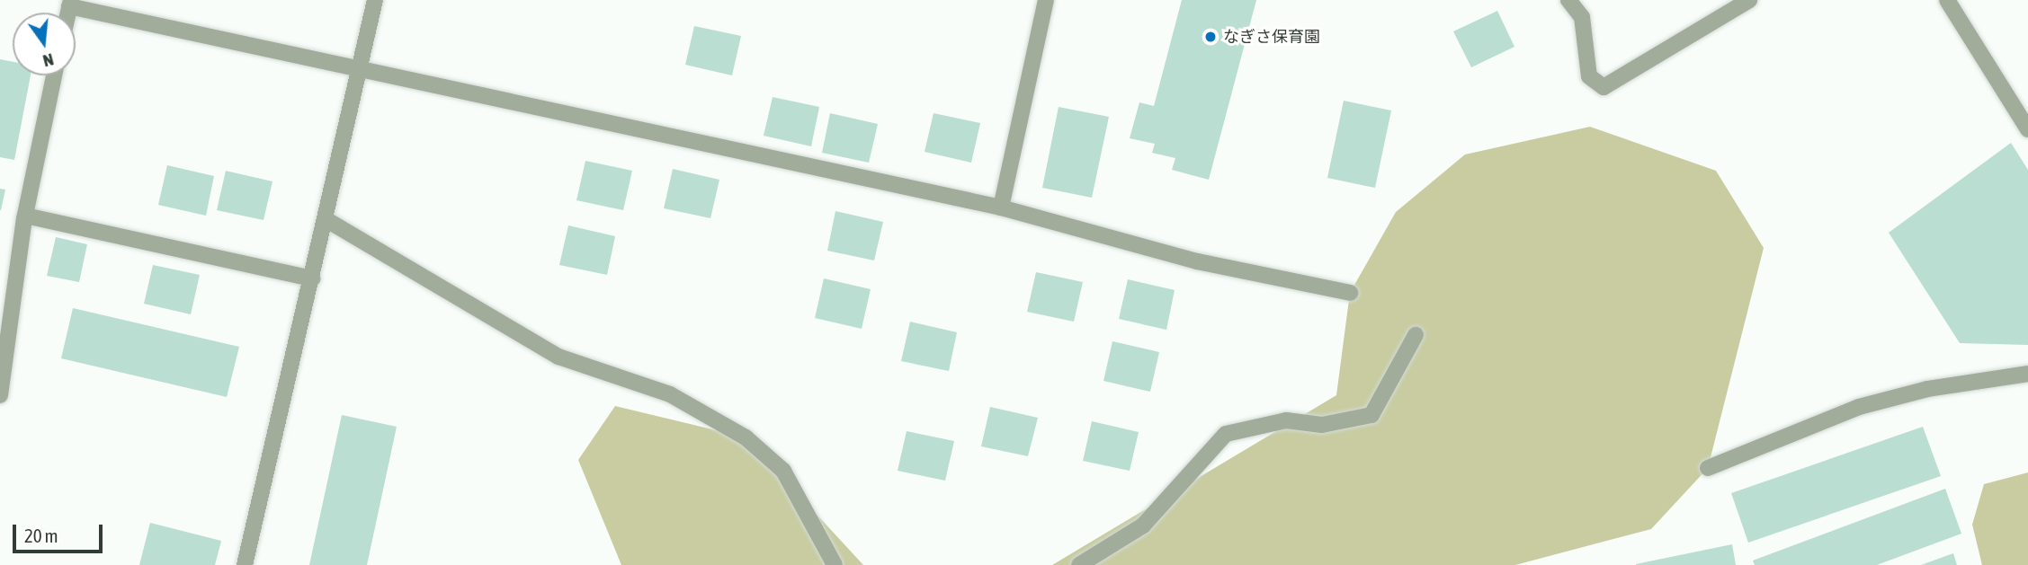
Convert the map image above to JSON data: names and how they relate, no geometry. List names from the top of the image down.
{
  "places": ["なぎさ保育園"],
  "scale_bar": "20 m",
  "north": "bottom"
}
